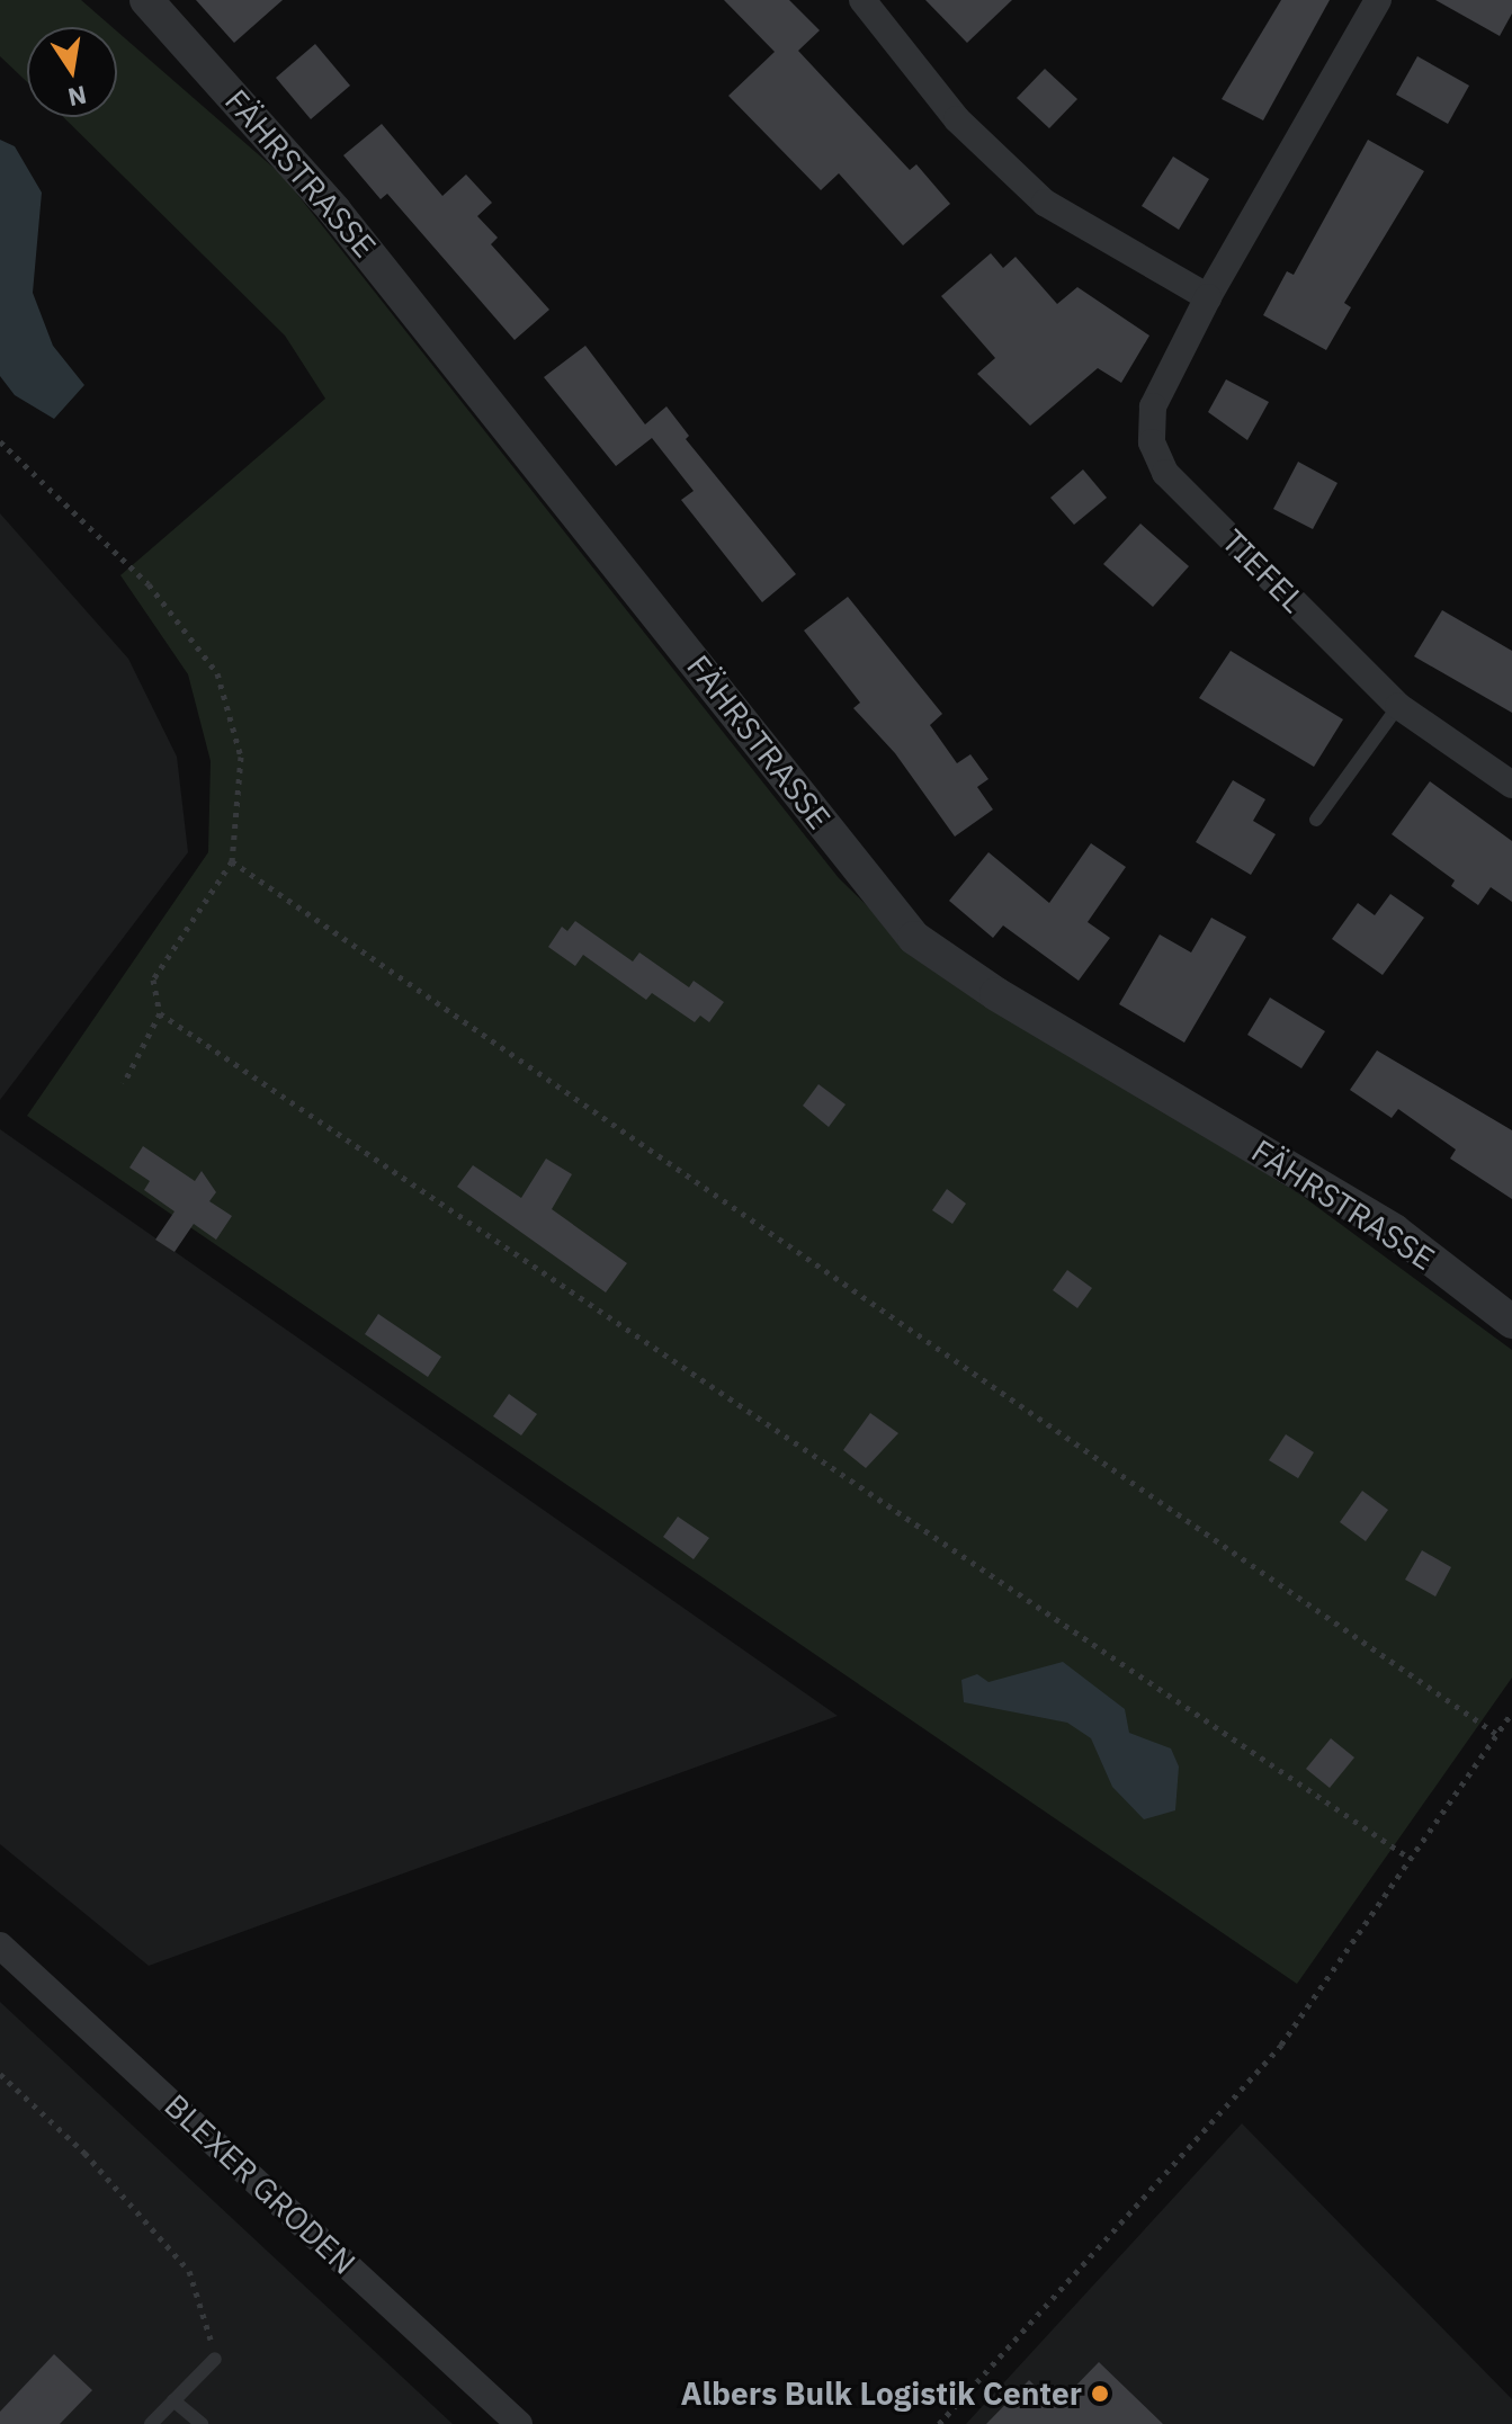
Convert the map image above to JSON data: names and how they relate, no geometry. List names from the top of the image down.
{
  "streets": {
    "street": ["FÄHRSTRASSE", "TIEFEL", "BLEXER GRODEN"]
  },
  "places": ["Albers Bulk Logistik Center"],
  "north": "bottom"
}
